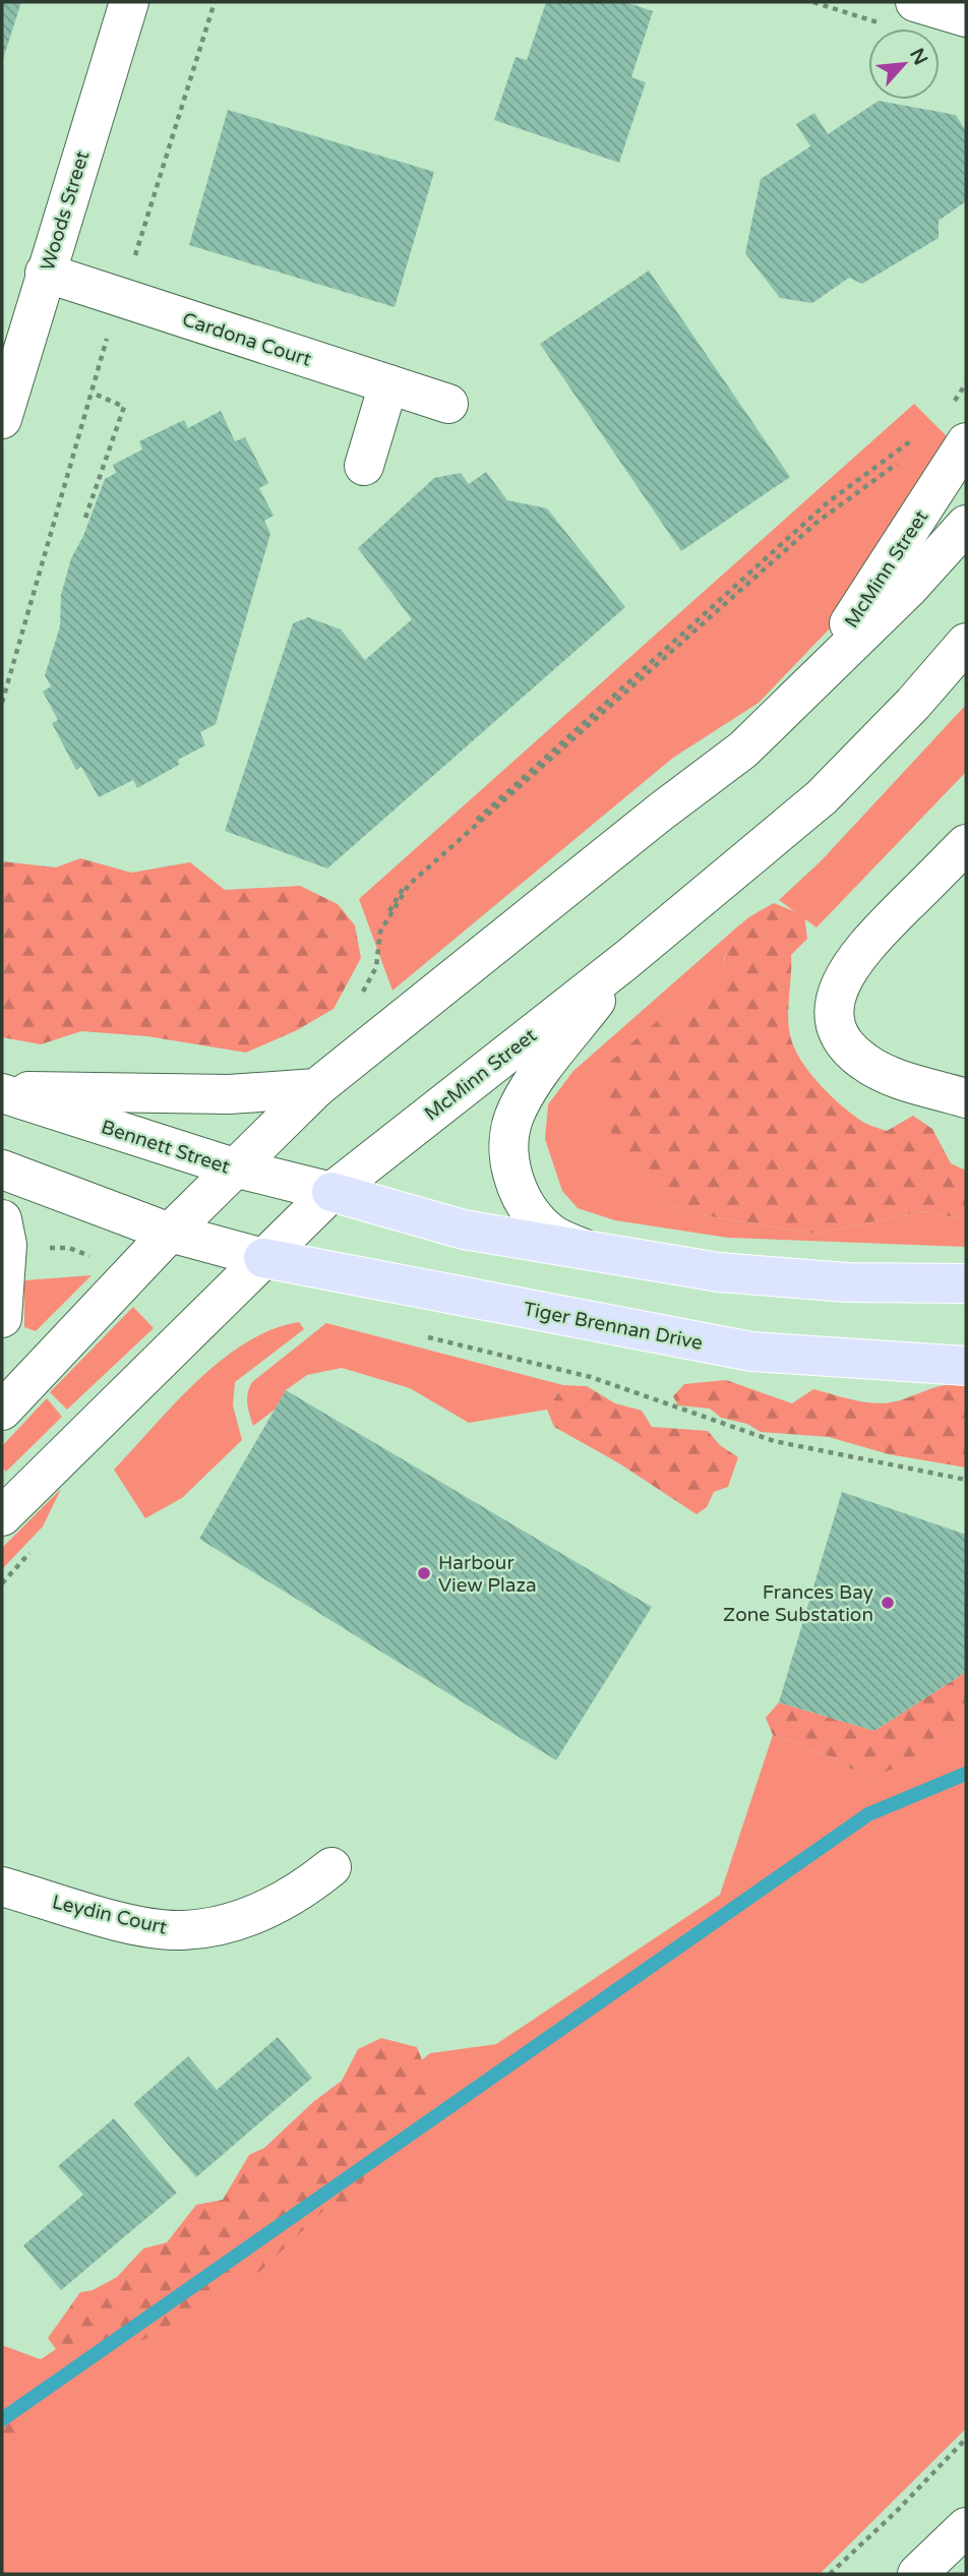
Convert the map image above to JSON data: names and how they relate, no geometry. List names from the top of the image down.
{
  "streets": {
    "main road": ["Tiger Brennan Drive"],
    "street": [
      "Woods Street",
      "Cardona Court",
      "McMinn Street",
      "Bennett Street",
      "Leydin Court"
    ]
  },
  "crossings": [
    ["Woods Street", "Cardona Court"],
    ["McMinn Street", "Bennett Street"],
    ["McMinn Street", "Tiger Brennan Drive"]
  ],
  "places": ["Harbour View Plaza", "Frances Bay Zone Substation"],
  "north": "top right"
}
